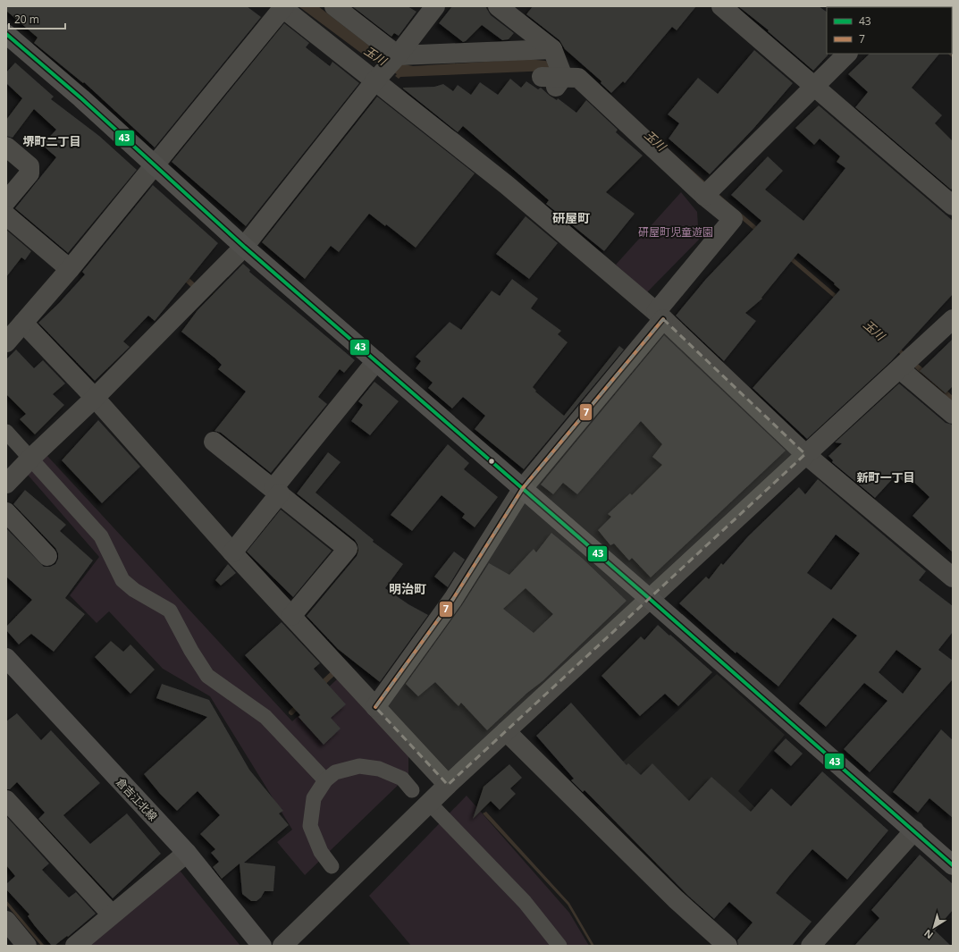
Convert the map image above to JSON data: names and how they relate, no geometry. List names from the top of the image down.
{
  "streets": {
    "main road": ["倉吉江北線"]
  },
  "districts": [
    "堺町二丁目",
    "研屋町",
    "新町一丁目",
    "明治町"
  ],
  "water": ["玉川"],
  "parks": ["研屋町児童遊園"],
  "lines": ["transit line 43", "transit line 7"],
  "legend": ["43", "7"],
  "scale_bar": "20 m",
  "north": "bottom left"
}
